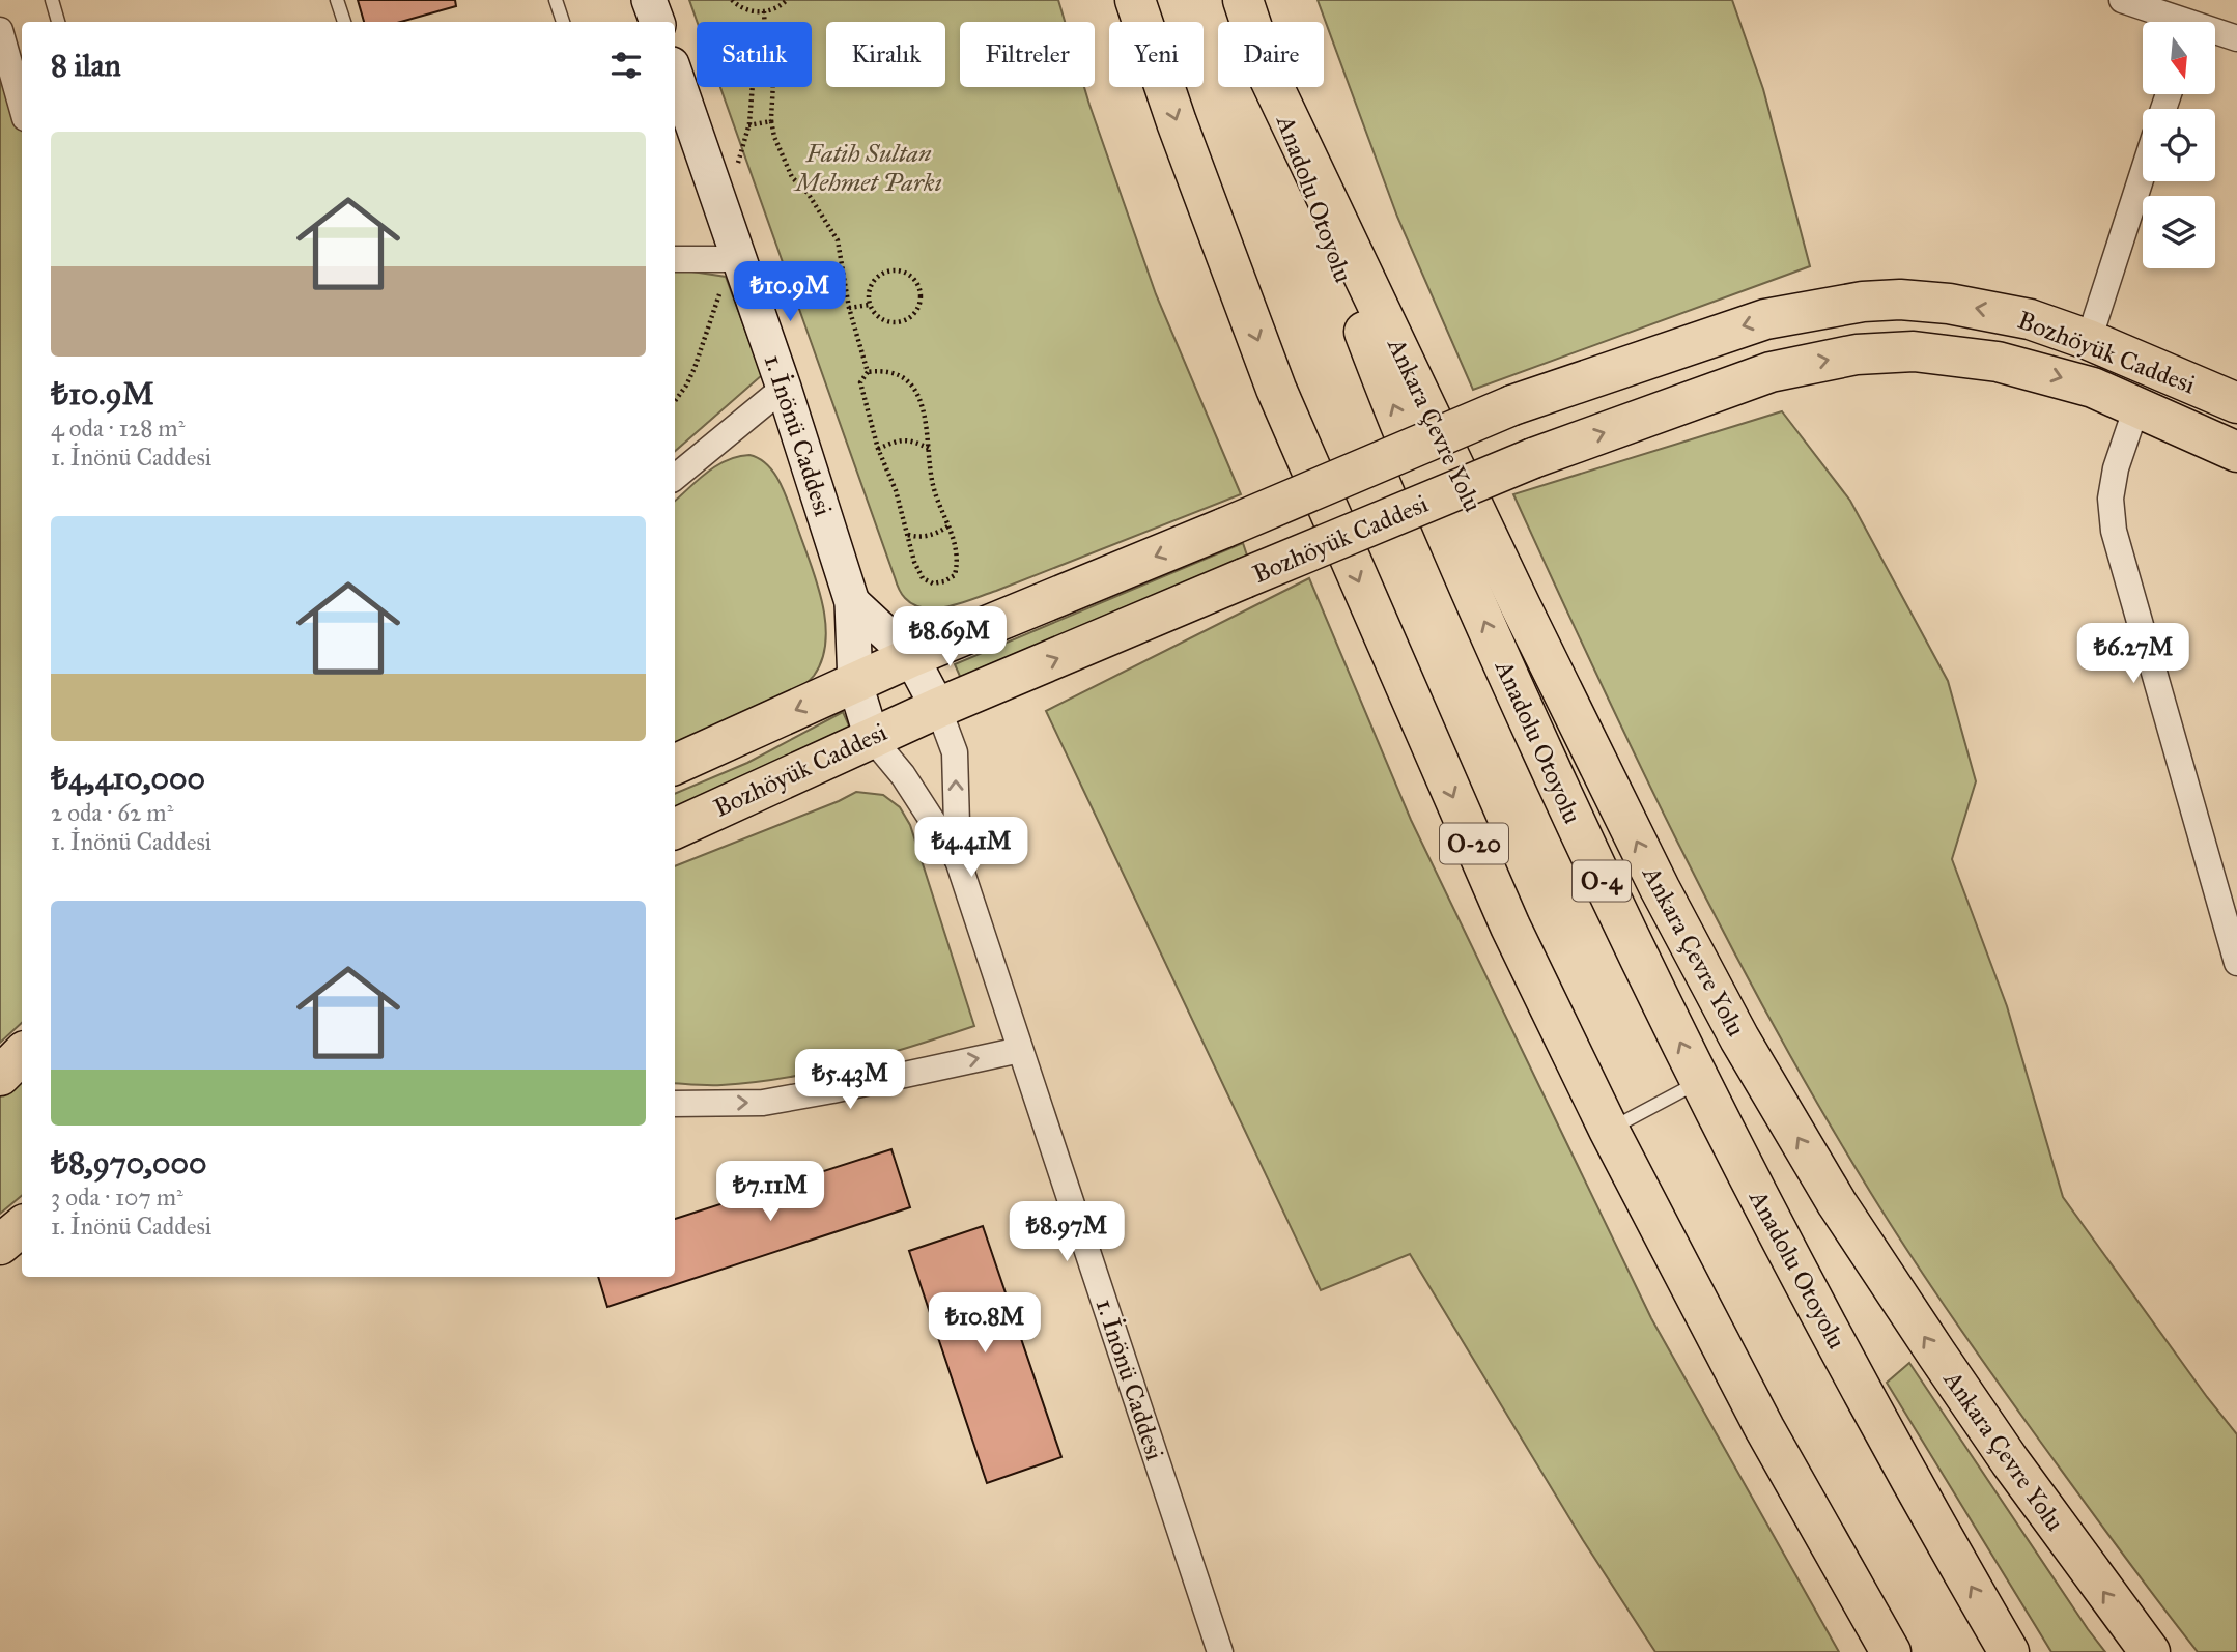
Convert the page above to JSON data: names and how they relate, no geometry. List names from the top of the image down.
{
  "streets": {
    "main road": [
      "Anadolu Otoyolu",
      "Bozhöyük Caddesi",
      "Ankara Çevre Yolu",
      "O-20",
      "O-4"
    ],
    "street": ["1. İnönü Caddesi"]
  },
  "crossings": [
    ["Bozhöyük Caddesi", "1. İnönü Caddesi"]
  ],
  "parks": ["Fatih Sultan Mehmet Parkı"],
  "north": "bottom",
  "page": {
    "chip": [
      "Satılık",
      "Kiralık",
      "Filtreler",
      "Yeni",
      "Daire"
    ],
    "heading": "8 ilan",
    "list": [
      {
        "name": "₺10.9M",
        "note": "4 oda · 128 m² · 1. İnönü Caddesi"
      },
      {
        "name": "₺4,410,000",
        "note": "2 oda · 62 m² · 1. İnönü Caddesi"
      },
      {
        "name": "₺8,970,000",
        "note": "3 oda · 107 m² · 1. İnönü Caddesi"
      }
    ],
    "price": [
      "₺10.9M",
      "₺8.69M",
      "₺6.27M",
      "₺4.41M",
      "₺5.43M",
      "₺7.11M",
      "₺8.97M",
      "₺10.8M"
    ]
  }
}
